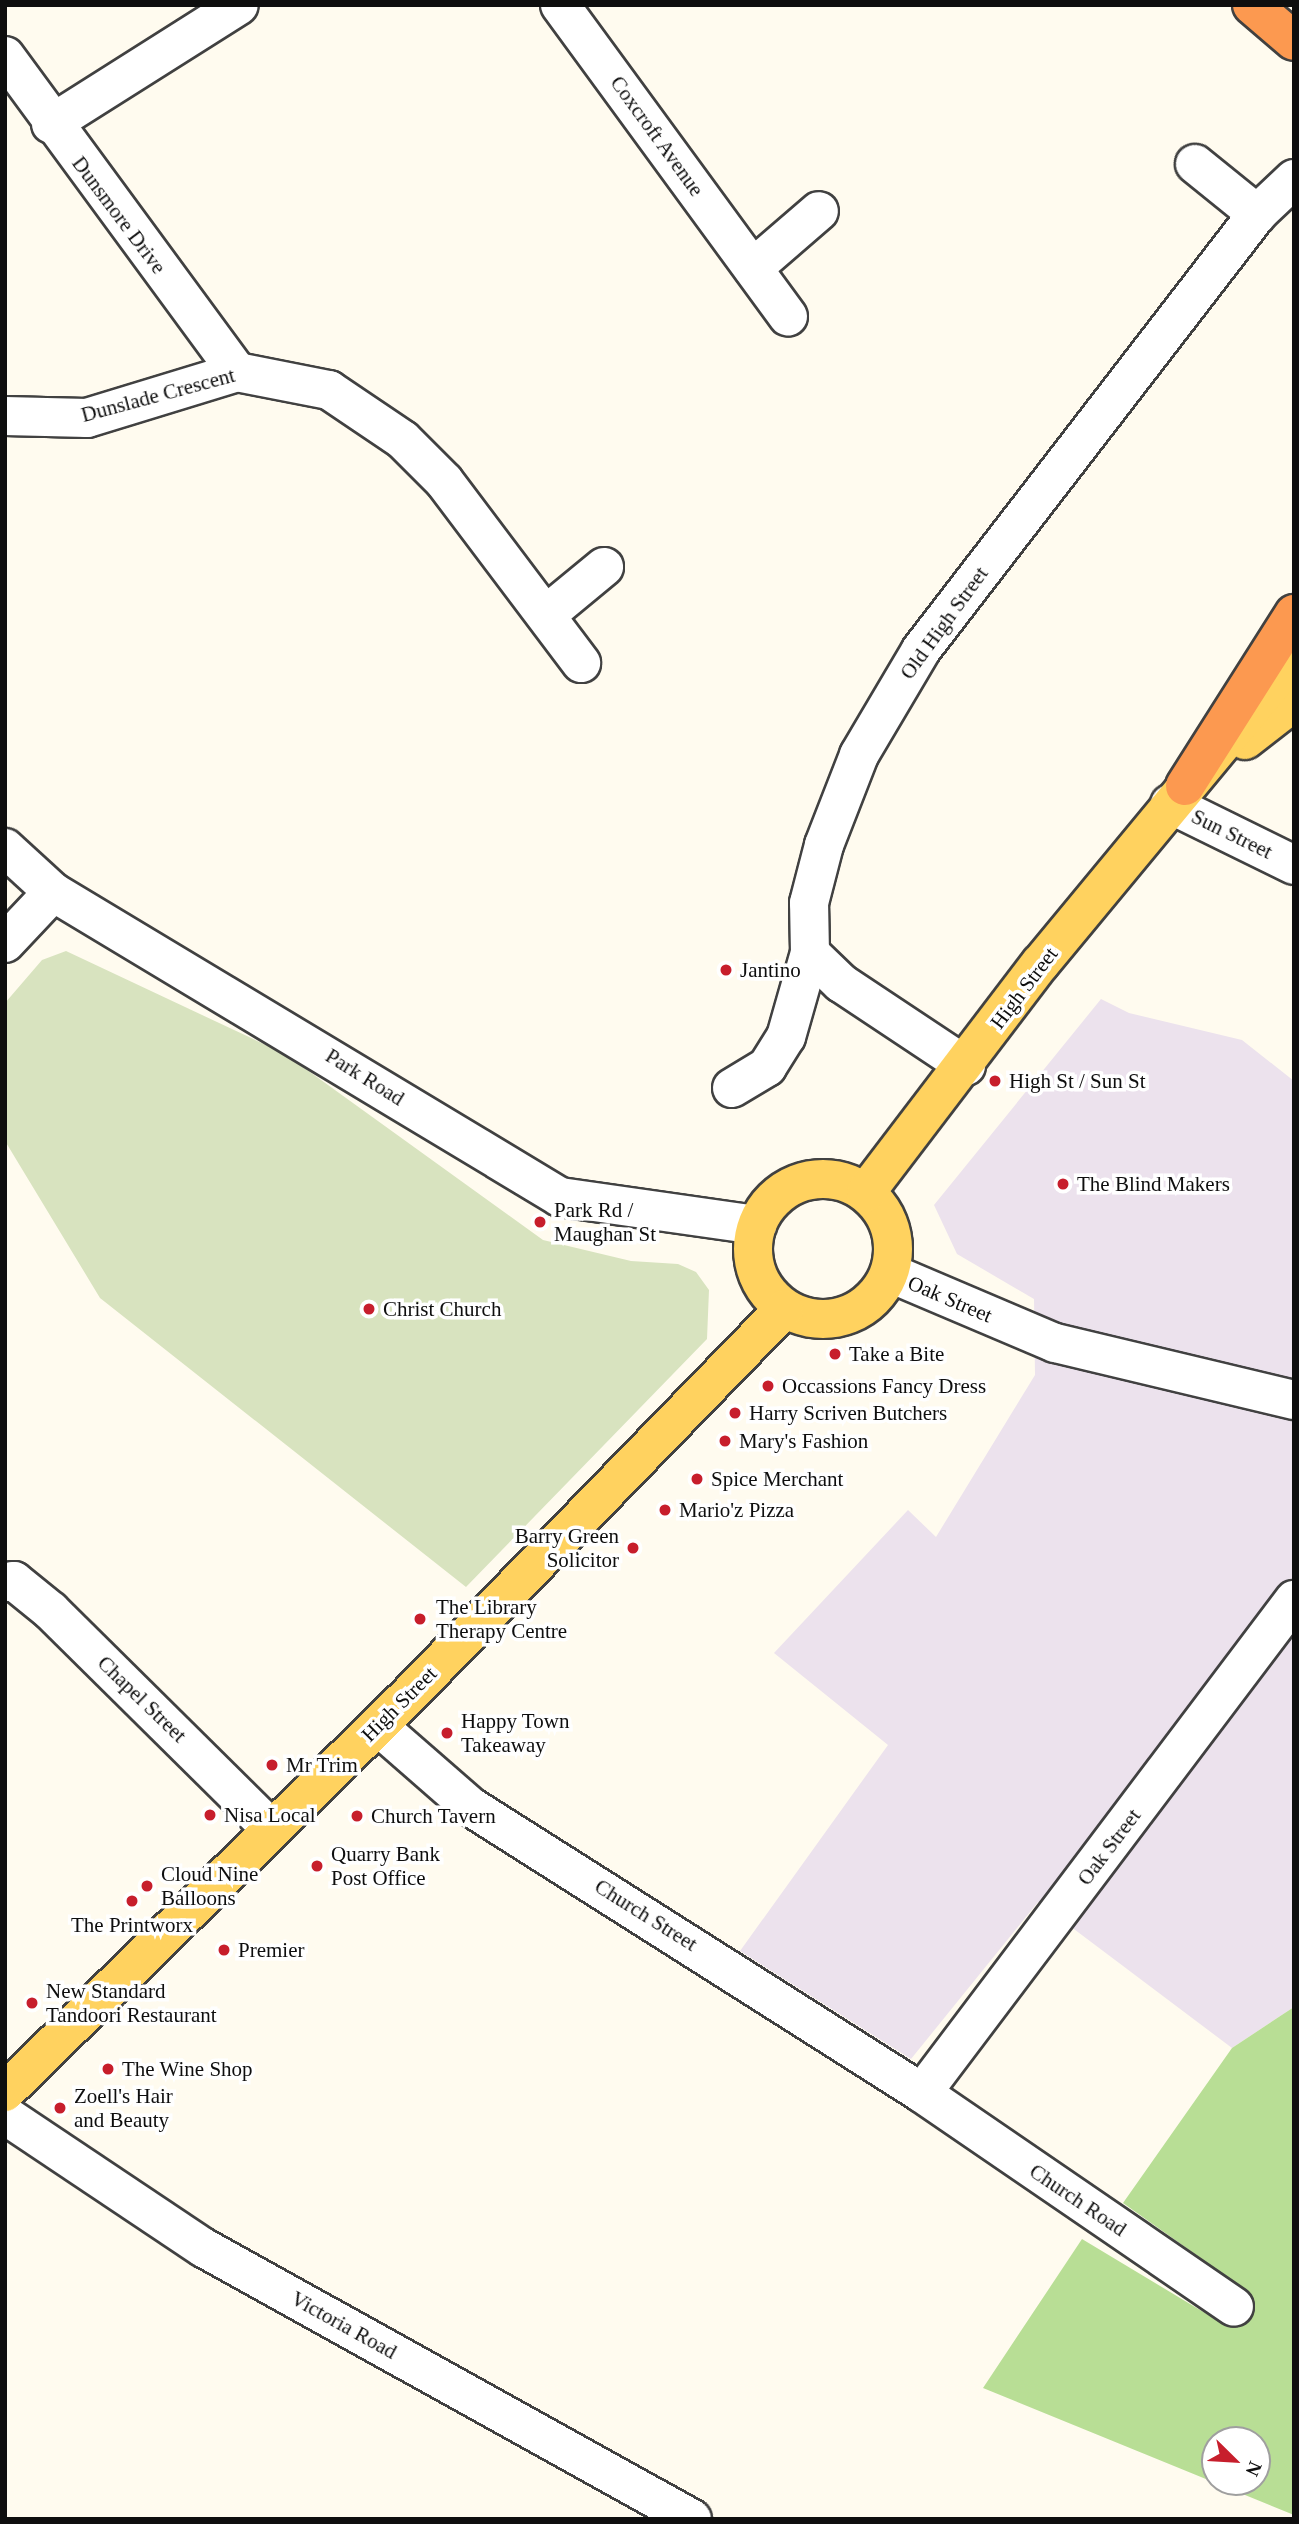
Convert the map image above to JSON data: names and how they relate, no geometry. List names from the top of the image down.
{
  "streets": {
    "main road": ["High Street"],
    "street": [
      "Coxcroft Avenue",
      "Dunsmore Drive",
      "Dunslade Crescent",
      "Old High Street",
      "Sun Street",
      "Park Road",
      "Oak Street",
      "Chapel Street",
      "Church Street",
      "Church Road",
      "Victoria Road"
    ]
  },
  "crossings": [
    ["Dunsmore Drive", "Dunslade Crescent"],
    ["Sun Street", "High Street"],
    ["High Street", "Park Road"],
    ["High Street", "Oak Street"],
    ["High Street", "Chapel Street"],
    ["High Street", "Church Street"],
    ["Park Road", "Oak Street"],
    ["Oak Street", "Church Street"],
    ["Oak Street", "Church Road"],
    ["Church Street", "Church Road"]
  ],
  "places": [
    "Jantino",
    "High St / Sun St",
    "The Blind Makers",
    "Park Rd / Maughan St",
    "Christ Church",
    "Take a Bite",
    "Occassions Fancy Dress",
    "Harry Scriven Butchers",
    "Mary's Fashion",
    "Spice Merchant",
    "Mario'z Pizza",
    "Barry Green Solicitor",
    "The Library Therapy Centre",
    "Happy Town Takeaway",
    "Mr Trim",
    "Nisa Local",
    "Church Tavern",
    "Quarry Bank Post Office",
    "Cloud Nine Balloons",
    "The Printworx",
    "Premier",
    "New Standard Tandoori Restaurant",
    "The Wine Shop",
    "Zoell's Hair and Beauty"
  ],
  "north": "bottom right"
}
